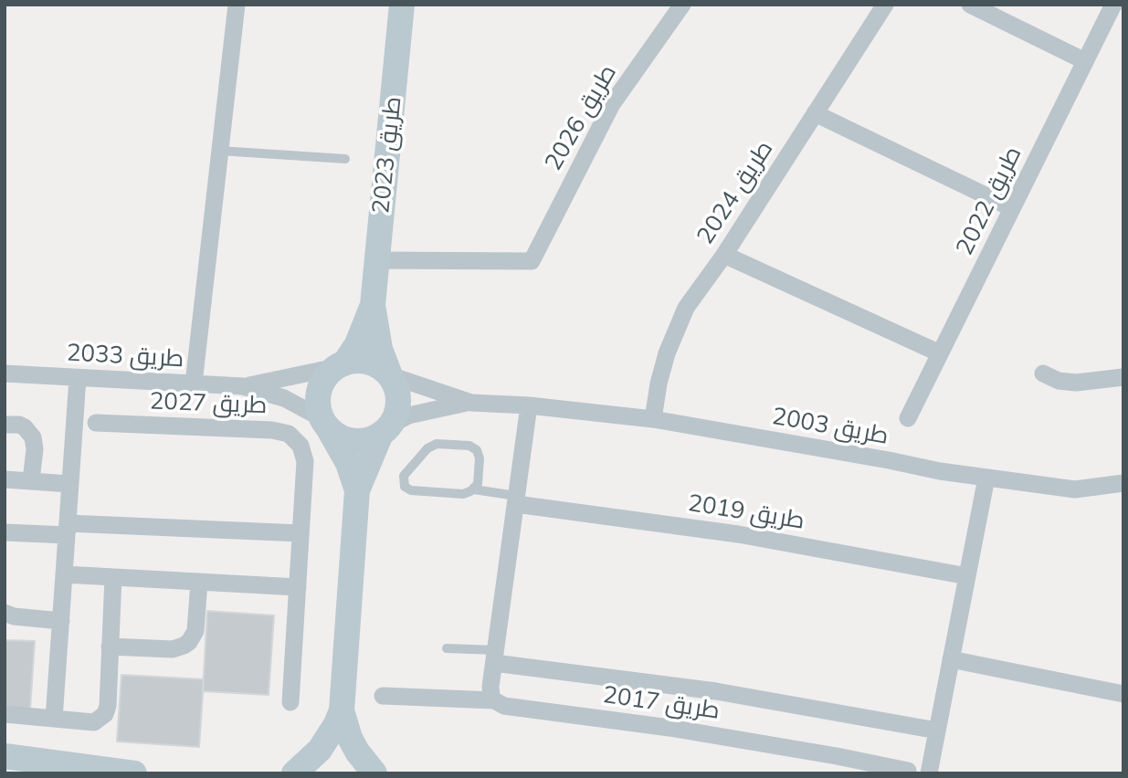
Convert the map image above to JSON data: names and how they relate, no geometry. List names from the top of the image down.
{
  "streets": {
    "street": [
      "طريق 2026",
      "طريق 2023",
      "طريق 2024",
      "طريق 2022",
      "طريق 2033",
      "طريق 2027",
      "طريق 2003",
      "طريق 2019",
      "طريق 2017"
    ]
  },
  "crossings": [
    ["طريق 2026", "طريق 2023"],
    ["طريق 2023", "طريق 2033"],
    ["طريق 2024", "طريق 2003"]
  ]
}
